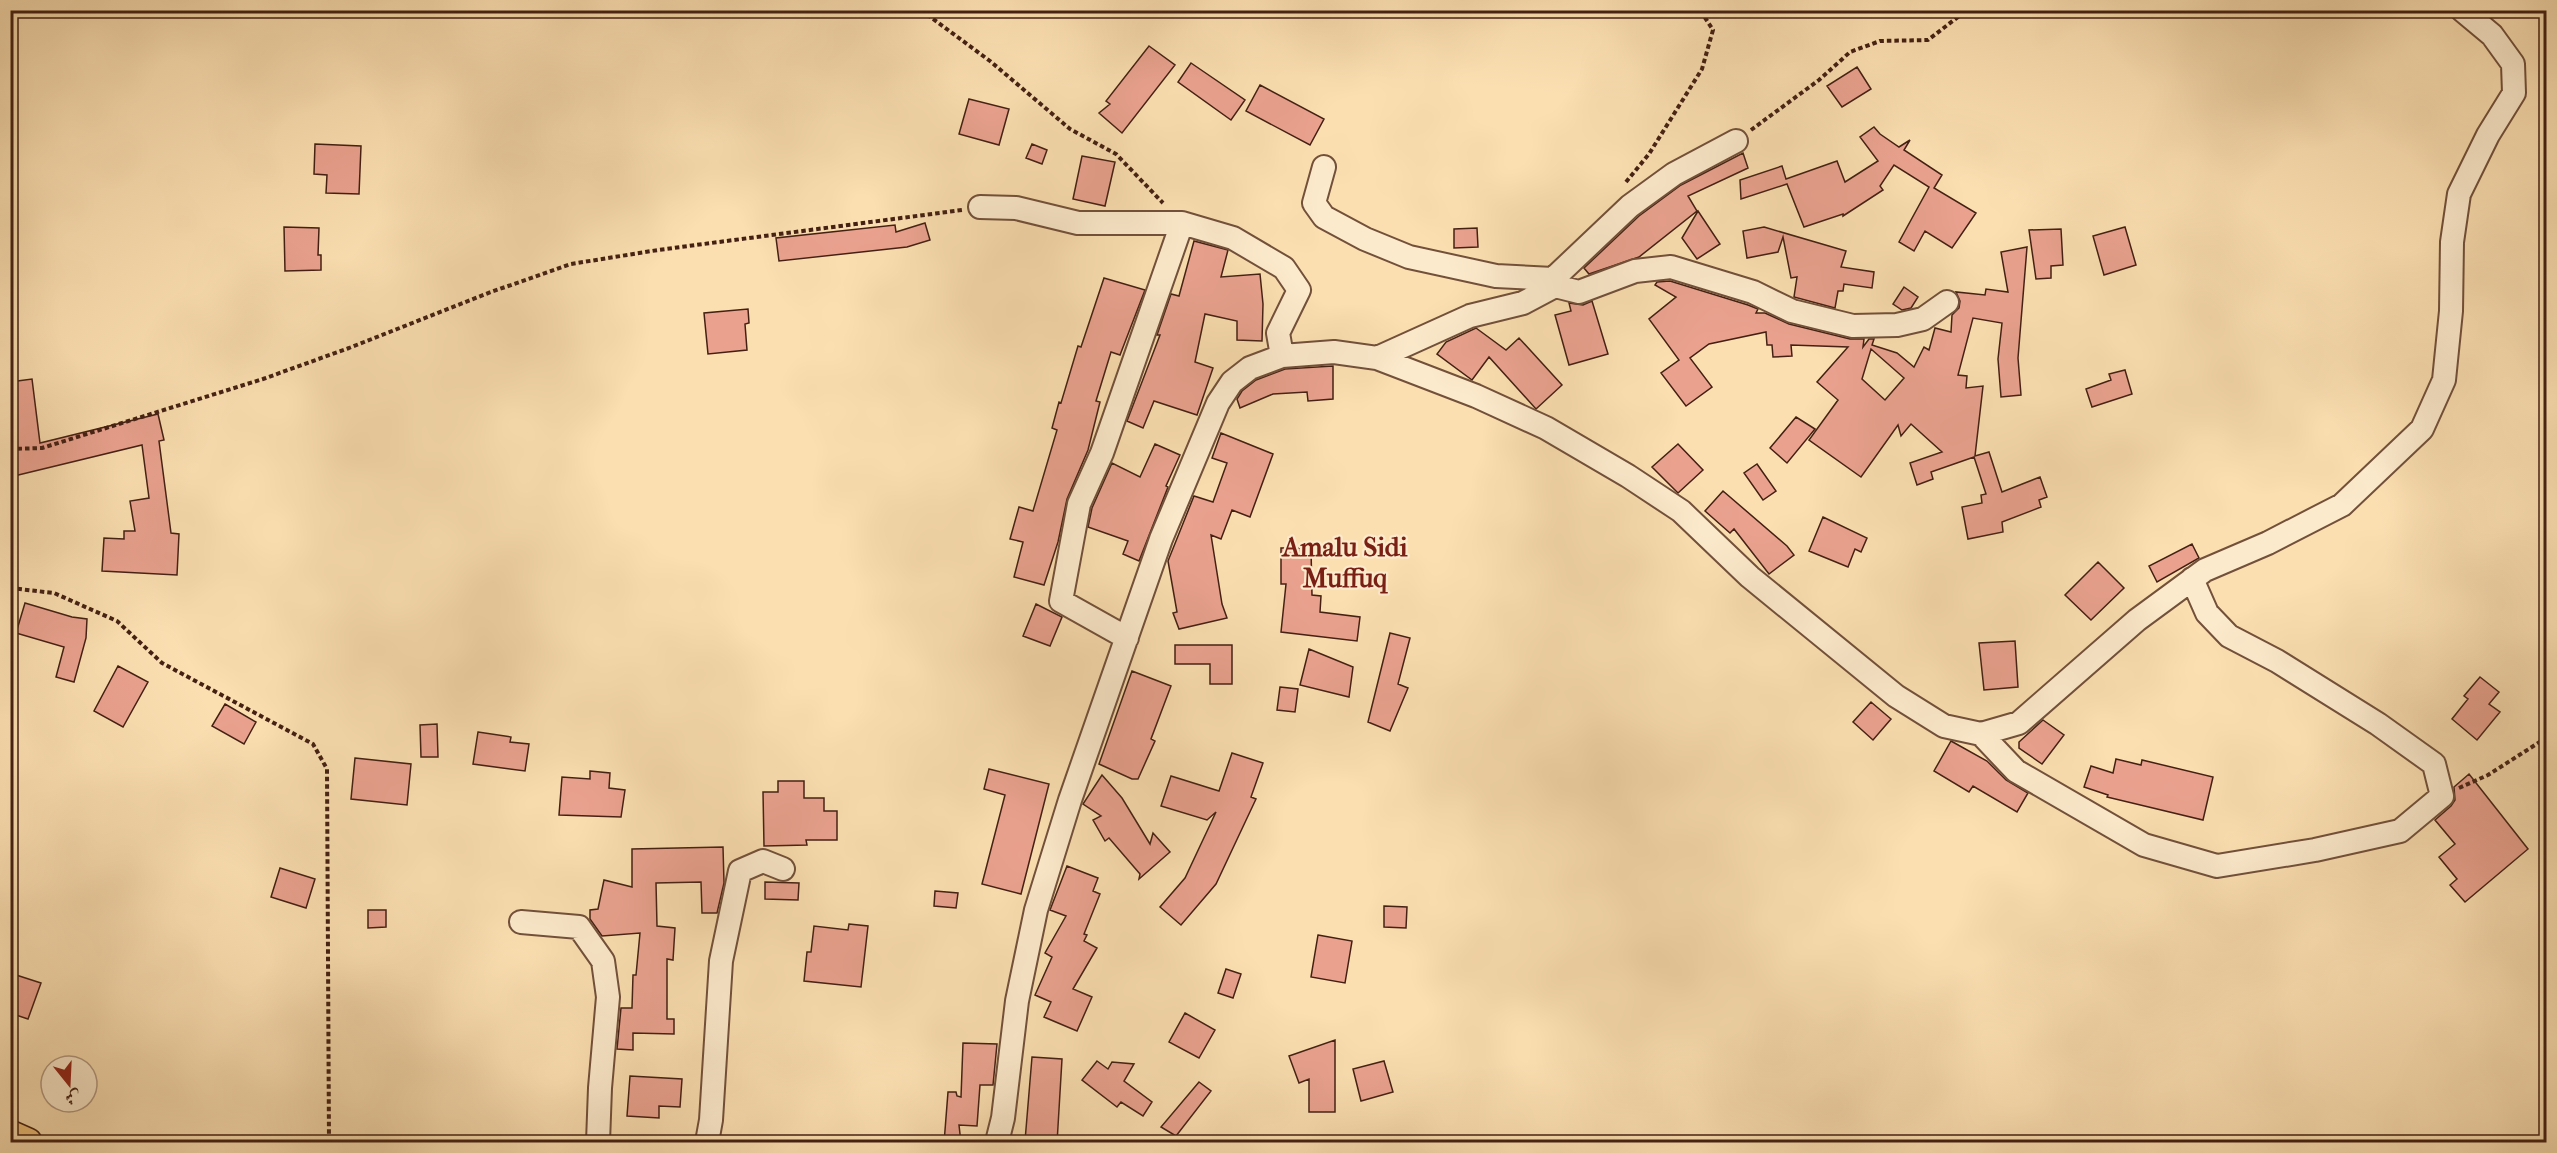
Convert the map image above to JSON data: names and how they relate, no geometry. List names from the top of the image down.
{
  "districts": ["Amalu Sidi Muffuq"],
  "north": "bottom"
}
